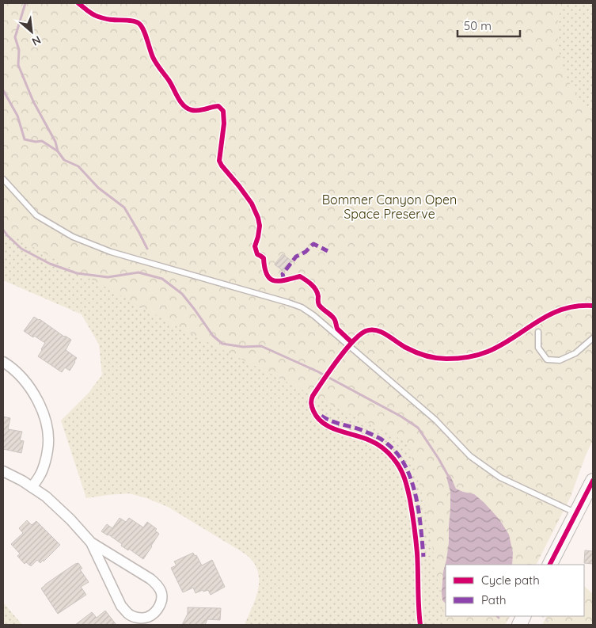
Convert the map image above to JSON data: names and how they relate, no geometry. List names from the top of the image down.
{
  "parks": ["Bommer Canyon Open Space Preserve"],
  "legend": ["Cycle path", "Path"],
  "scale_bar": "50 m",
  "north": "bottom right"
}
